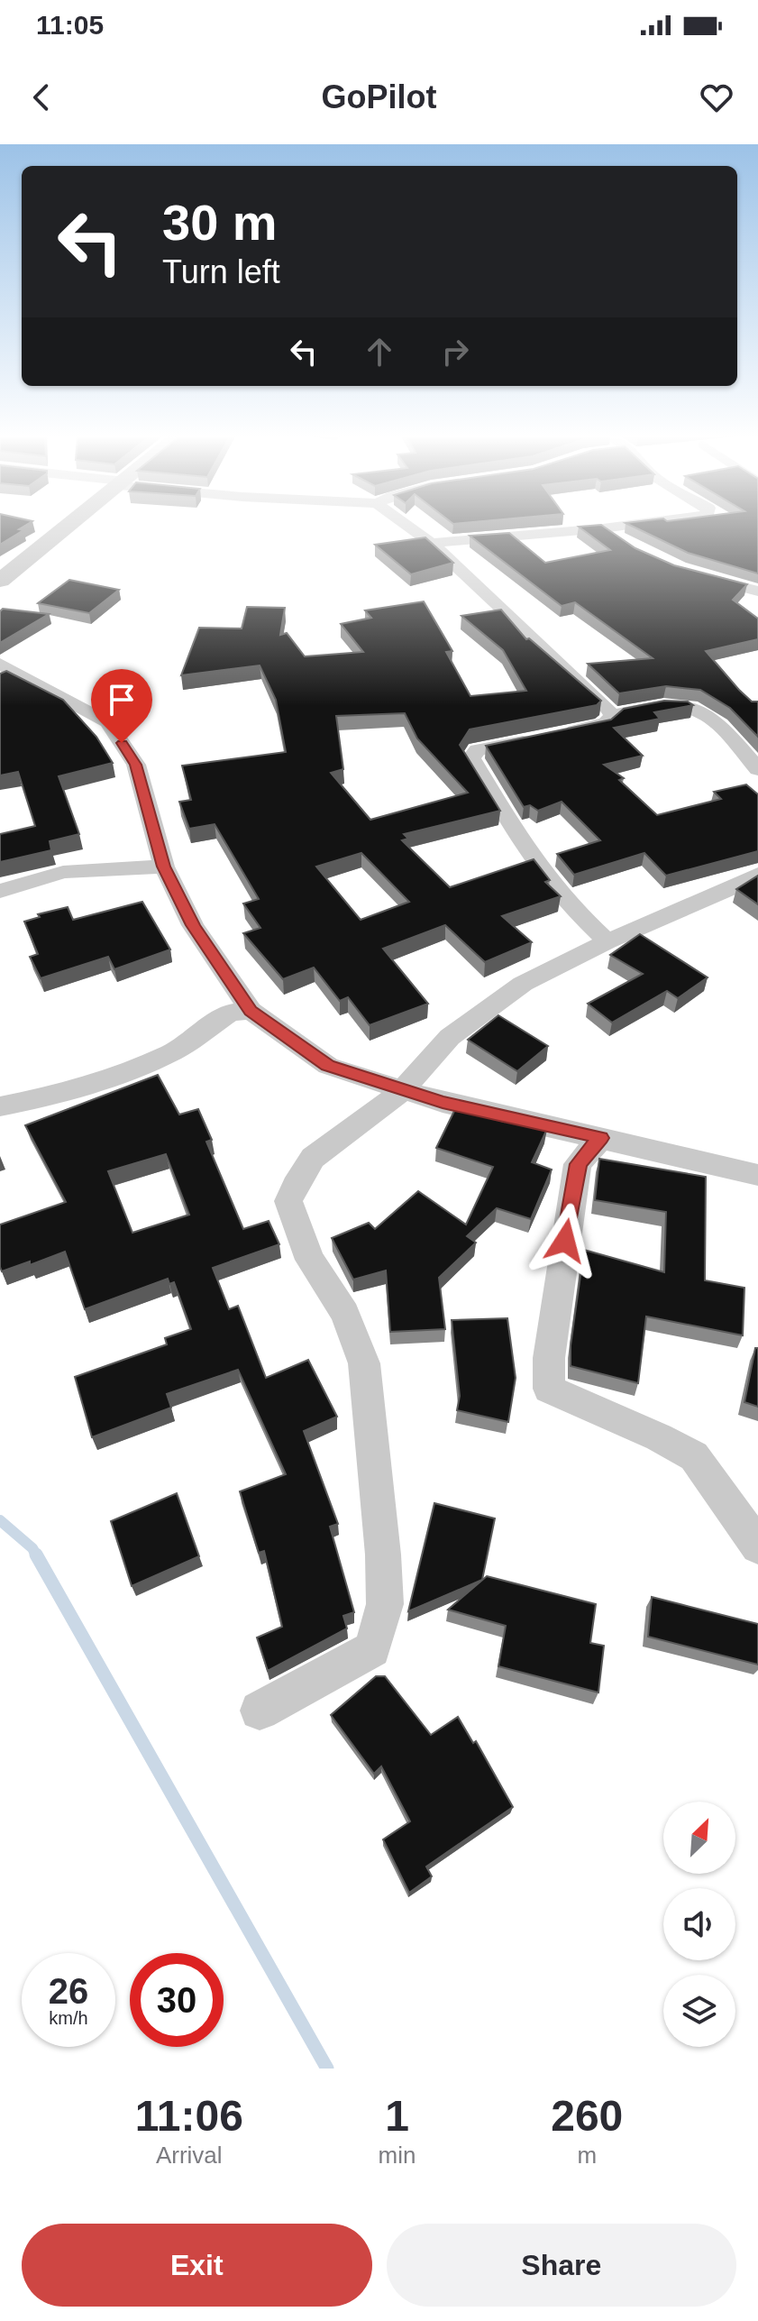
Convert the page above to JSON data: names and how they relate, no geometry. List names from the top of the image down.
{
  "north": "top right",
  "page": {
    "status": "11:05",
    "header": "GoPilot",
    "turn": ["30 m", "Turn left"],
    "speed": "26 km/h",
    "limit": "30",
    "eta": [
      "11:06",
      "Arrival",
      "1",
      "min",
      "260",
      "m"
    ],
    "buttons": ["Exit", "Share"]
  }
}
